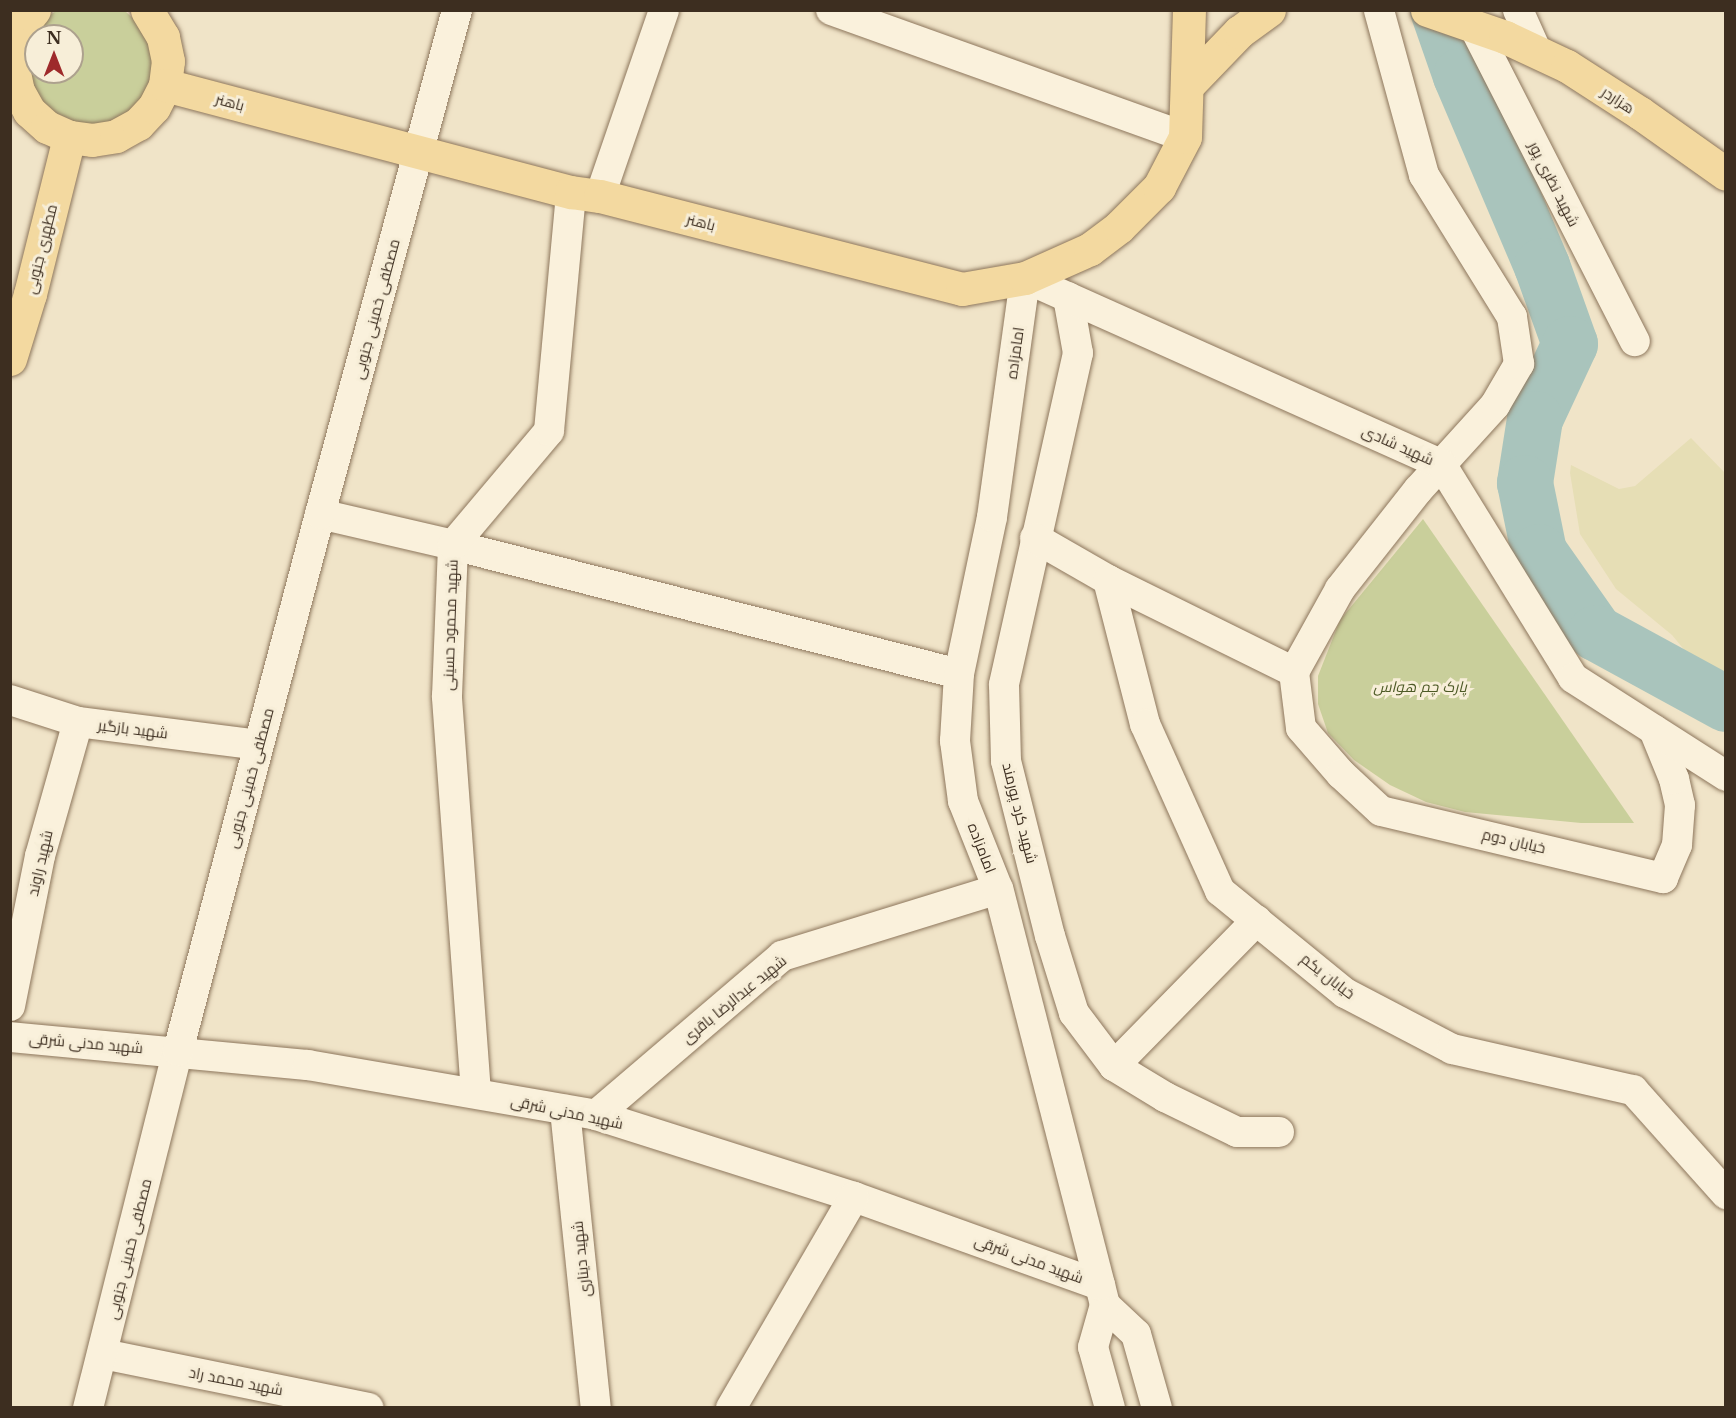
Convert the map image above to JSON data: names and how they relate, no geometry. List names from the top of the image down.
{
  "streets": {
    "main road": ["هزاردر", "باهنر", "مطهری جنوبی"],
    "street": [
      "شهید نظری پور",
      "مصطفی خمینی جنوبی",
      "امامزاده",
      "شهید شادی",
      "شهید محمود حسینی",
      "شهید بازگیر",
      "شهید کرد پورمند",
      "خیابان دوم",
      "شهید راوند",
      "خیابان یکم",
      "شهید عبدالرضا باقری",
      "شهید مدنی شرقی",
      "شهید دیناری",
      "شهید محمد راد"
    ]
  },
  "crossings": [
    ["هزاردر", "شهید نظری پور"],
    ["باهنر", "مصطفی خمینی جنوبی"],
    ["باهنر", "امامزاده"],
    ["باهنر", "شهید شادی"],
    ["باهنر", "شهید محمود حسینی"],
    ["مصطفی خمینی جنوبی", "شهید بازگیر"],
    ["مصطفی خمینی جنوبی", "شهید مدنی شرقی"],
    ["مصطفی خمینی جنوبی", "شهید محمد راد"],
    ["امامزاده", "شهید شادی"],
    ["امامزاده", "شهید عبدالرضا باقری"],
    ["امامزاده", "شهید مدنی شرقی"],
    ["شهید شادی", "شهید کرد پورمند"],
    ["شهید شادی", "خیابان دوم"],
    ["شهید محمود حسینی", "شهید مدنی شرقی"],
    ["شهید بازگیر", "شهید راوند"],
    ["شهید عبدالرضا باقری", "شهید مدنی شرقی"],
    ["شهید مدنی شرقی", "شهید دیناری"]
  ],
  "parks": ["پارک چم هواس"],
  "north": "top"
}
